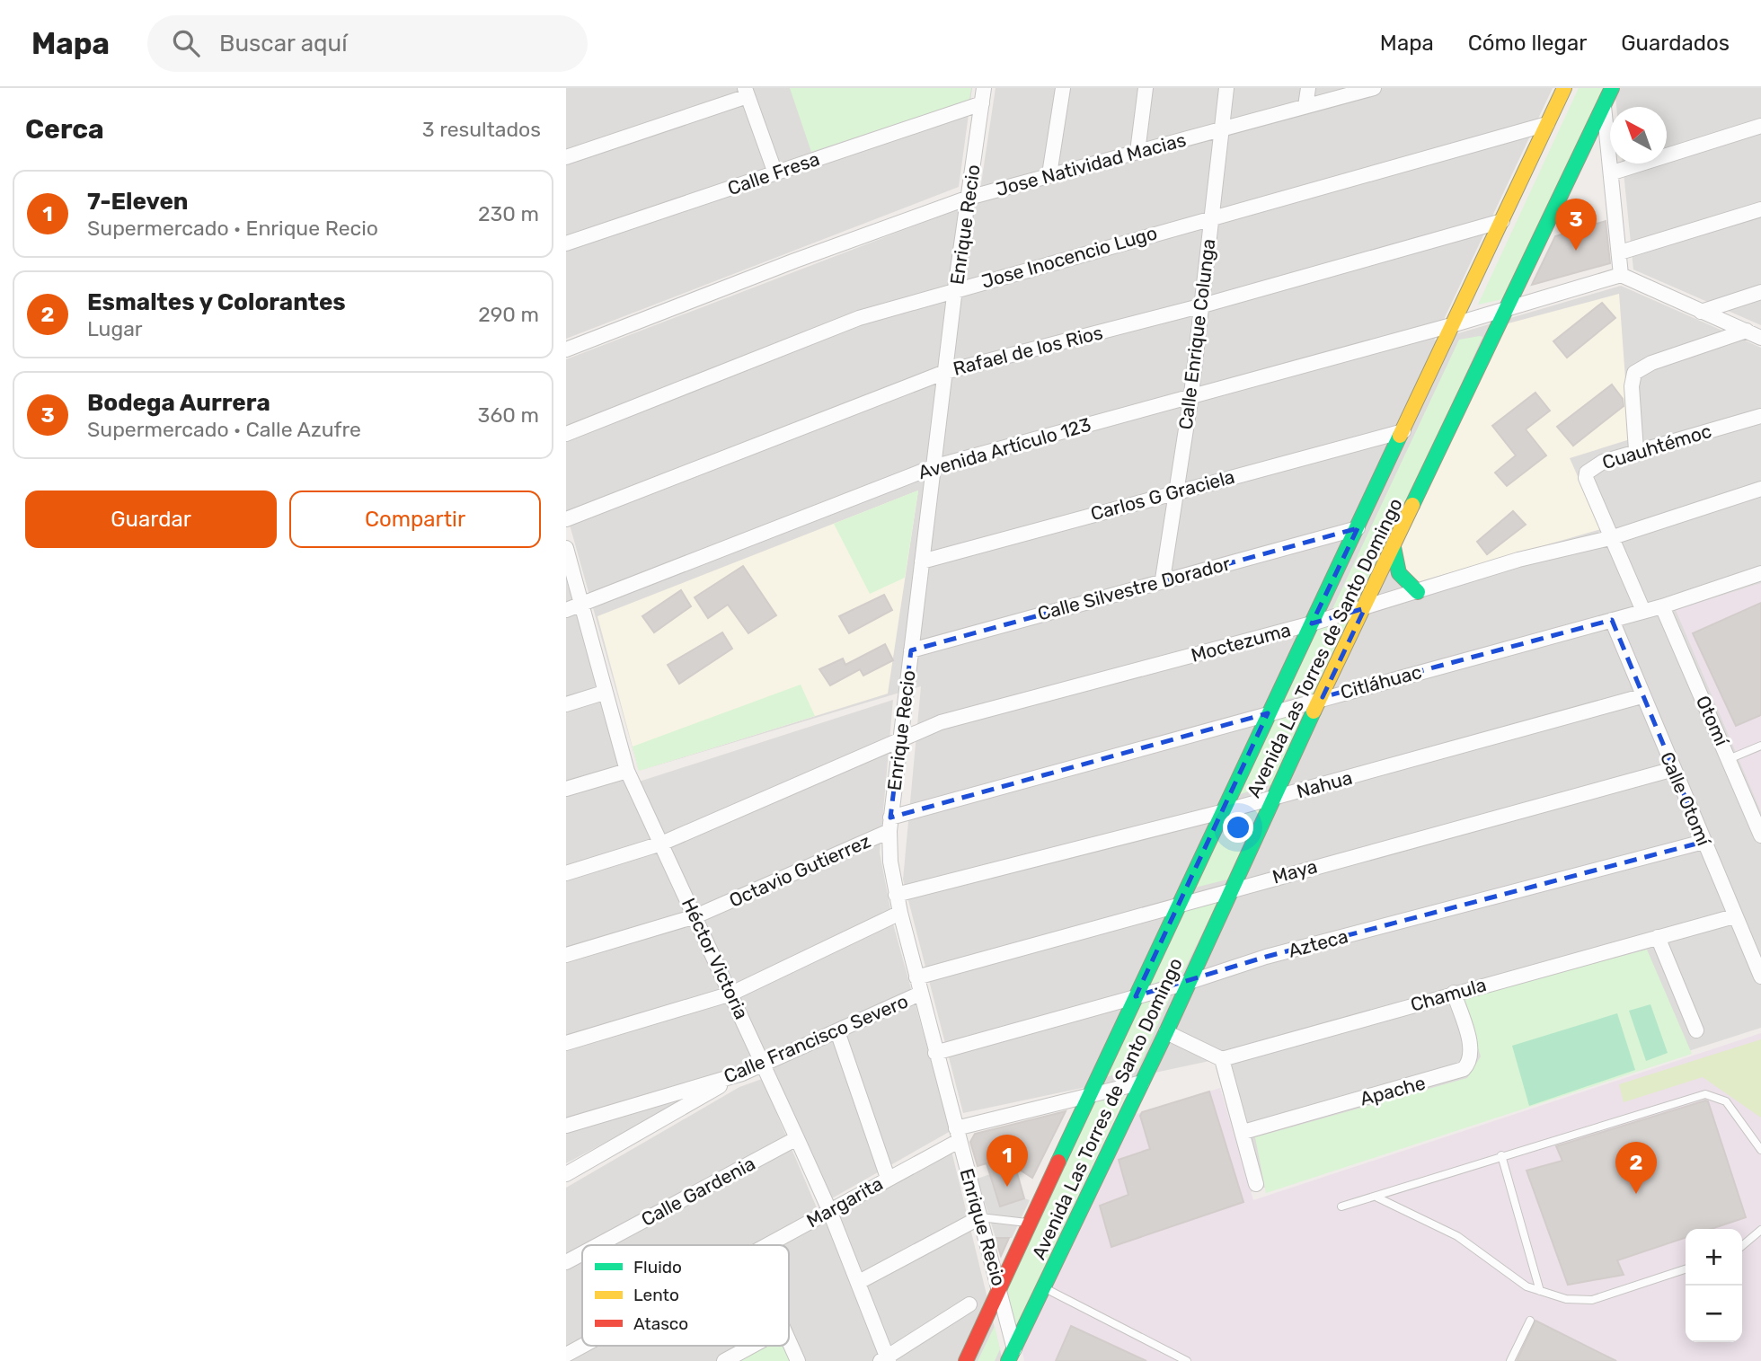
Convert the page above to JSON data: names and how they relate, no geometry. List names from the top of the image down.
{
  "streets": {
    "street": [
      "Jose Natividad Macias",
      "Calle Fresa",
      "Enrique Recio",
      "Jose Inocencio Lugo",
      "Calle Enrique Colunga",
      "Rafael de los Rios",
      "Cuauhtémoc",
      "Avenida Artículo 123",
      "Carlos G Graciela",
      "Calle Silvestre Dorador",
      "Moctezuma",
      "Avenida Las Torres de Santo Domingo",
      "Citláhuac",
      "Otomí",
      "Nahua",
      "Calle Otomí",
      "Octavio Gutierrez",
      "Maya",
      "Azteca",
      "Héctor Victoria",
      "Chamula",
      "Calle Francisco Severo",
      "Apache",
      "Calle Gardenia",
      "Margarita"
    ]
  },
  "crossings": [
    ["Jose Natividad Macias", "Enrique Recio"],
    ["Jose Natividad Macias", "Calle Enrique Colunga"],
    ["Calle Fresa", "Enrique Recio"],
    ["Enrique Recio", "Jose Inocencio Lugo"],
    ["Enrique Recio", "Rafael de los Rios"],
    ["Enrique Recio", "Avenida Artículo 123"],
    ["Enrique Recio", "Carlos G Graciela"],
    ["Enrique Recio", "Calle Silvestre Dorador"],
    ["Enrique Recio", "Moctezuma"],
    ["Enrique Recio", "Avenida Las Torres de Santo Domingo"],
    ["Enrique Recio", "Citláhuac"],
    ["Enrique Recio", "Nahua"],
    ["Enrique Recio", "Octavio Gutierrez"],
    ["Enrique Recio", "Maya"],
    ["Enrique Recio", "Azteca"],
    ["Enrique Recio", "Calle Francisco Severo"],
    ["Enrique Recio", "Margarita"],
    ["Jose Inocencio Lugo", "Calle Enrique Colunga"],
    ["Jose Inocencio Lugo", "Avenida Las Torres de Santo Domingo"],
    ["Calle Enrique Colunga", "Rafael de los Rios"],
    ["Calle Enrique Colunga", "Avenida Artículo 123"],
    ["Calle Enrique Colunga", "Carlos G Graciela"],
    ["Calle Enrique Colunga", "Calle Silvestre Dorador"],
    ["Rafael de los Rios", "Avenida Las Torres de Santo Domingo"],
    ["Cuauhtémoc", "Moctezuma"],
    ["Avenida Artículo 123", "Avenida Las Torres de Santo Domingo"],
    ["Avenida Artículo 123", "Héctor Victoria"],
    ["Carlos G Graciela", "Avenida Las Torres de Santo Domingo"],
    ["Calle Silvestre Dorador", "Avenida Las Torres de Santo Domingo"],
    ["Moctezuma", "Avenida Las Torres de Santo Domingo"],
    ["Moctezuma", "Héctor Victoria"],
    ["Avenida Las Torres de Santo Domingo", "Citláhuac"],
    ["Avenida Las Torres de Santo Domingo", "Nahua"],
    ["Avenida Las Torres de Santo Domingo", "Maya"],
    ["Avenida Las Torres de Santo Domingo", "Azteca"],
    ["Avenida Las Torres de Santo Domingo", "Margarita"],
    ["Citláhuac", "Otomí"],
    ["Citláhuac", "Calle Otomí"],
    ["Citláhuac", "Octavio Gutierrez"],
    ["Nahua", "Calle Otomí"],
    ["Calle Otomí", "Maya"],
    ["Calle Otomí", "Azteca"],
    ["Calle Otomí", "Chamula"],
    ["Octavio Gutierrez", "Héctor Victoria"],
    ["Héctor Victoria", "Calle Francisco Severo"],
    ["Héctor Victoria", "Calle Gardenia"],
    ["Héctor Victoria", "Margarita"],
    ["Chamula", "Apache"]
  ],
  "legend": ["Fluido", "Lento", "Atasco"],
  "north": "top left",
  "page": {
    "header": "Mapa",
    "search": "Buscar aquí",
    "nav": ["Mapa", "Cómo llegar", "Guardados"],
    "heading": ["Cerca", "3 resultados"],
    "list": [
      {
        "mark": "1",
        "name": "7-Eleven",
        "note": "Supermercado · Enrique Recio",
        "value": "230 m"
      },
      {
        "mark": "2",
        "name": "Esmaltes y Colorantes",
        "note": "Lugar",
        "value": "290 m"
      },
      {
        "mark": "3",
        "name": "Bodega Aurrera",
        "note": "Supermercado · Calle Azufre",
        "value": "360 m"
      }
    ],
    "pins": ["3", "1", "2"],
    "buttons": ["Guardar", "Compartir"],
    "map_buttons": ["+", "−"]
  }
}
